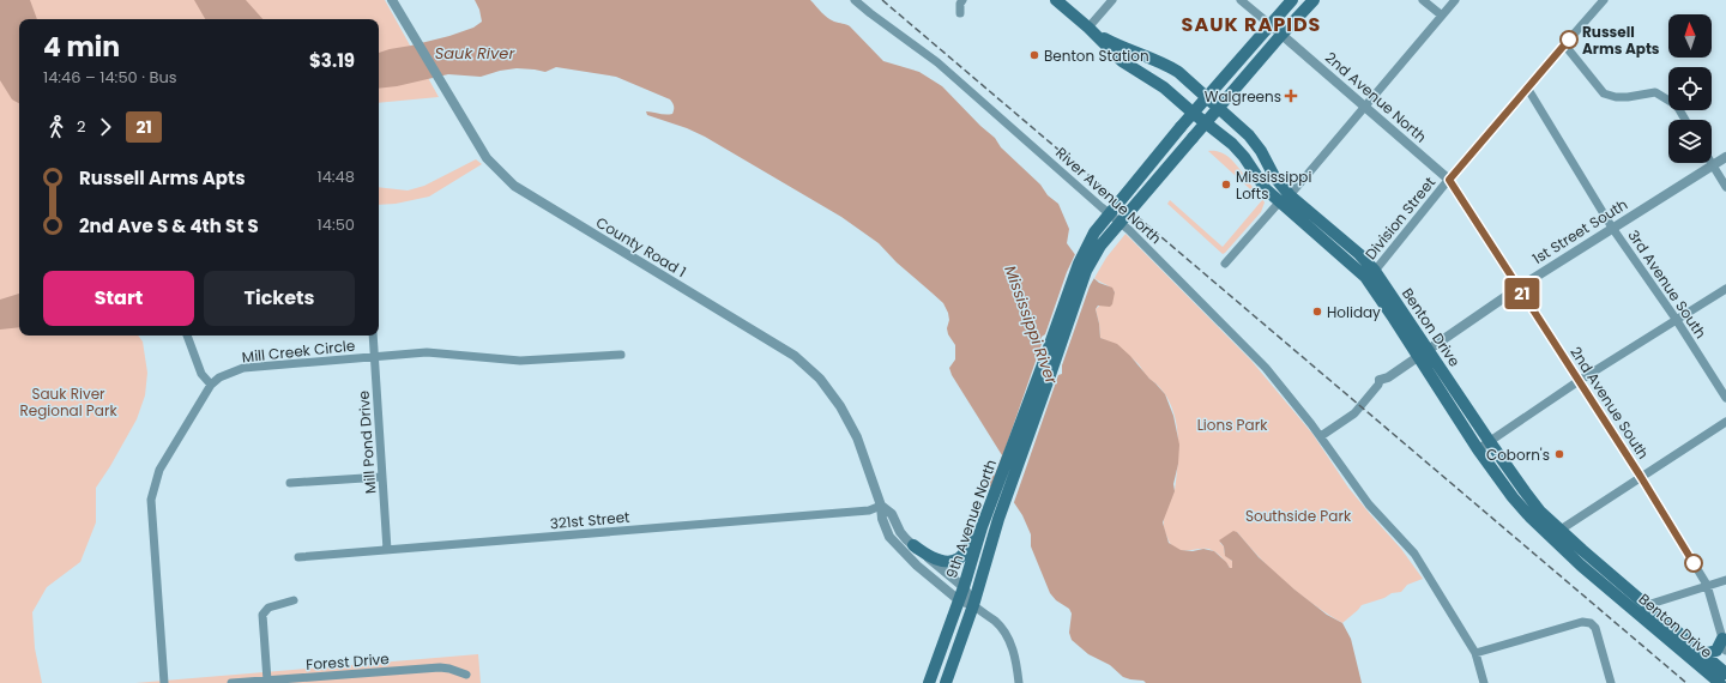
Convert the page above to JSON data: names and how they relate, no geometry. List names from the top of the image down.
{
  "streets": {
    "main road": ["Benton Drive", "9th Avenue North"],
    "street": [
      "2nd Avenue North",
      "River Avenue North",
      "Division Street",
      "1st Street South",
      "County Road 1",
      "3rd Avenue South",
      "Mill Creek Circle",
      "2nd Avenue South",
      "Mill Pond Drive",
      "321st Street",
      "Forest Drive"
    ]
  },
  "crossings": [
    ["2nd Avenue North", "Division Street"],
    ["2nd Avenue North", "2nd Avenue South"],
    ["2nd Avenue North", "9th Avenue North"],
    ["River Avenue North", "1st Street South"],
    ["Division Street", "3rd Avenue South"],
    ["Division Street", "Benton Drive"],
    ["Division Street", "2nd Avenue South"],
    ["1st Street South", "3rd Avenue South"],
    ["1st Street South", "Benton Drive"],
    ["1st Street South", "2nd Avenue South"],
    ["County Road 1", "9th Avenue North"],
    ["County Road 1", "321st Street"],
    ["Benton Drive", "9th Avenue North"],
    ["Mill Creek Circle", "Mill Pond Drive"],
    ["Mill Pond Drive", "321st Street"]
  ],
  "districts": ["SAUK RAPIDS"],
  "water": ["Sauk River", "Mississippi River"],
  "parks": ["Sauk River Regional Park", "Lions Park", "Southside Park"],
  "places": {
    "other": [
      "Russell Arms Apts",
      "Benton Station",
      "Mississippi Lofts",
      "Holiday",
      "Coborn's"
    ],
    "health": ["Walgreens"]
  },
  "lines": ["bus line 21"],
  "north": "top",
  "page": {
    "on_map": "21",
    "heading": ["4 min", "14:46 – 14:50 · Bus", "$3.19"],
    "legs": ["2", "21"],
    "list": [
      {
        "name": "Russell Arms Apts",
        "value": "14:48"
      },
      {
        "name": "2nd Ave S & 4th St S",
        "value": "14:50"
      }
    ],
    "buttons": ["Start", "Tickets"]
  }
}
